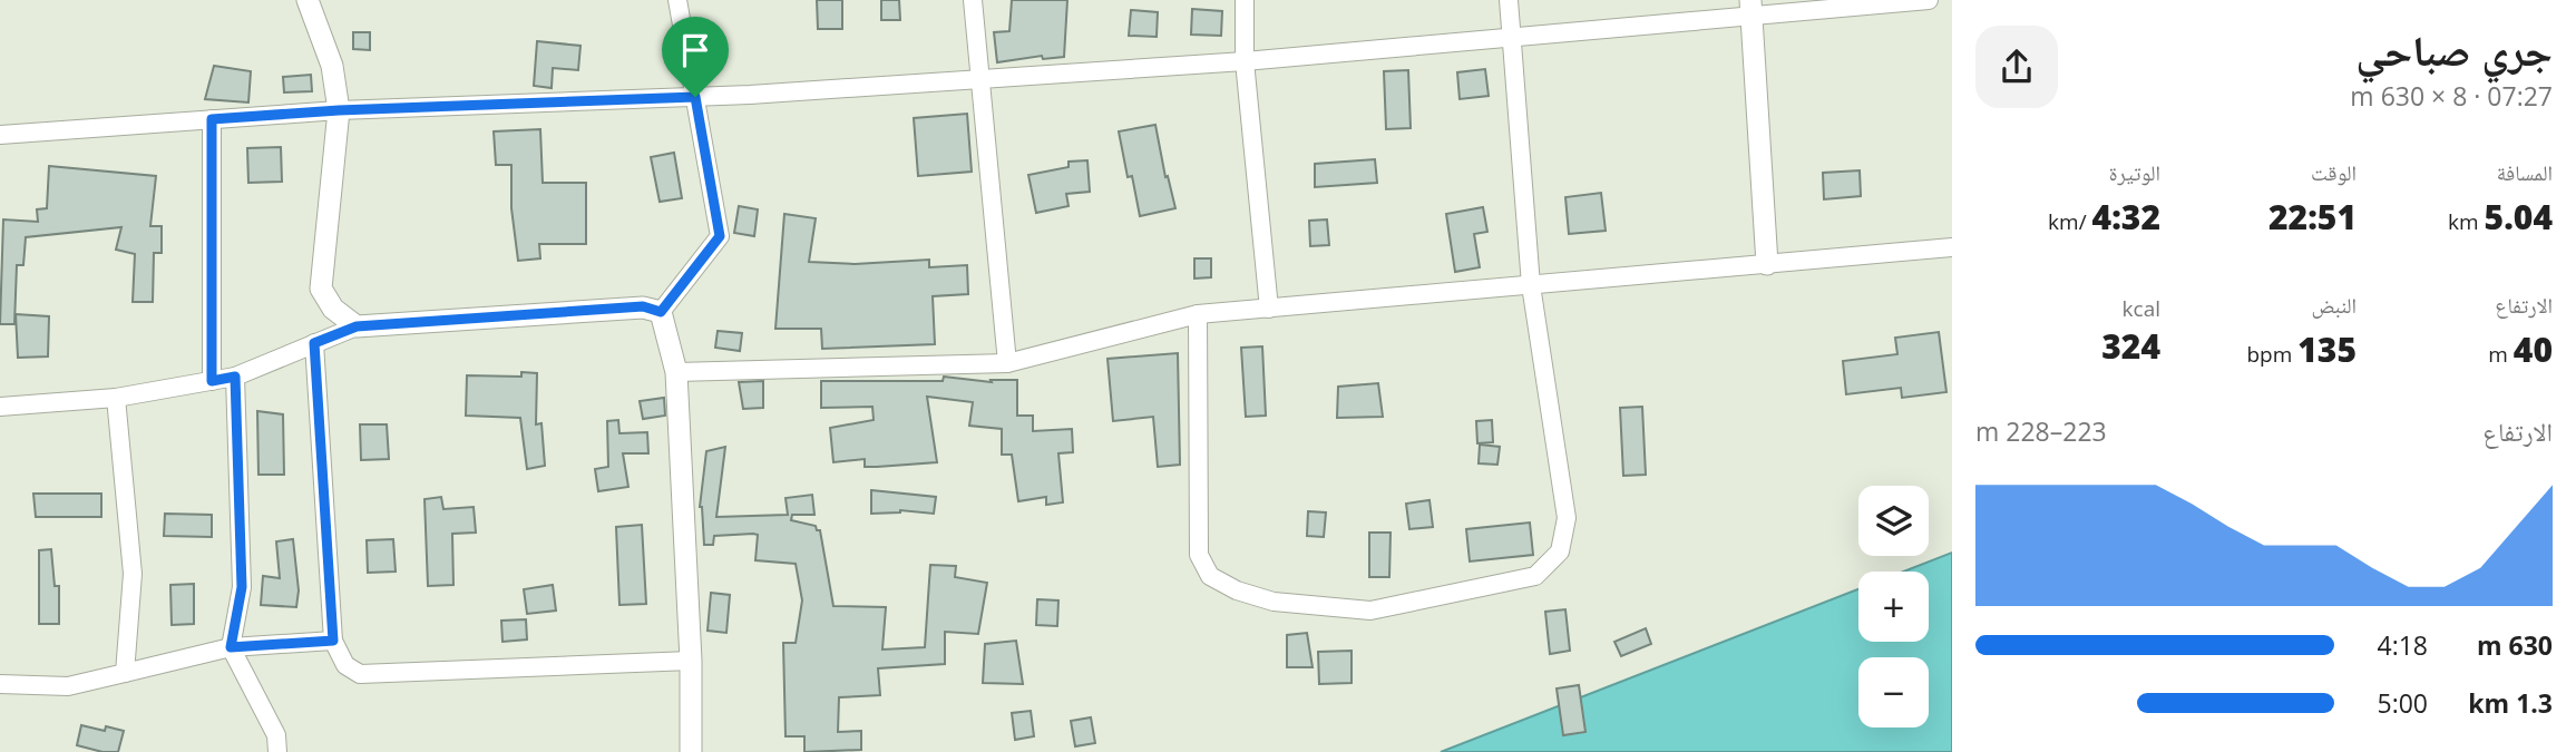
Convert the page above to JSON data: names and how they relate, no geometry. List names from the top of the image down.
{
  "page": {
    "heading": ["جري صباحي", "07:27 · 8 × 630 m"],
    "stats": [
      ["المسافة", "5.04 km"],
      ["الوقت", "22:51"],
      ["الوتيرة", "4:32 /km"],
      ["الارتفاع", "40 m"],
      ["النبض", "135 bpm"],
      ["kcal", "324"]
    ],
    "chart": ["الارتفاع", "223–228 m"],
    "map_buttons": ["+", "−"],
    "list": [
      {
        "name": "630 m",
        "note": "4:18"
      },
      {
        "name": "1.3 km",
        "note": "5:00"
      }
    ]
  }
}
